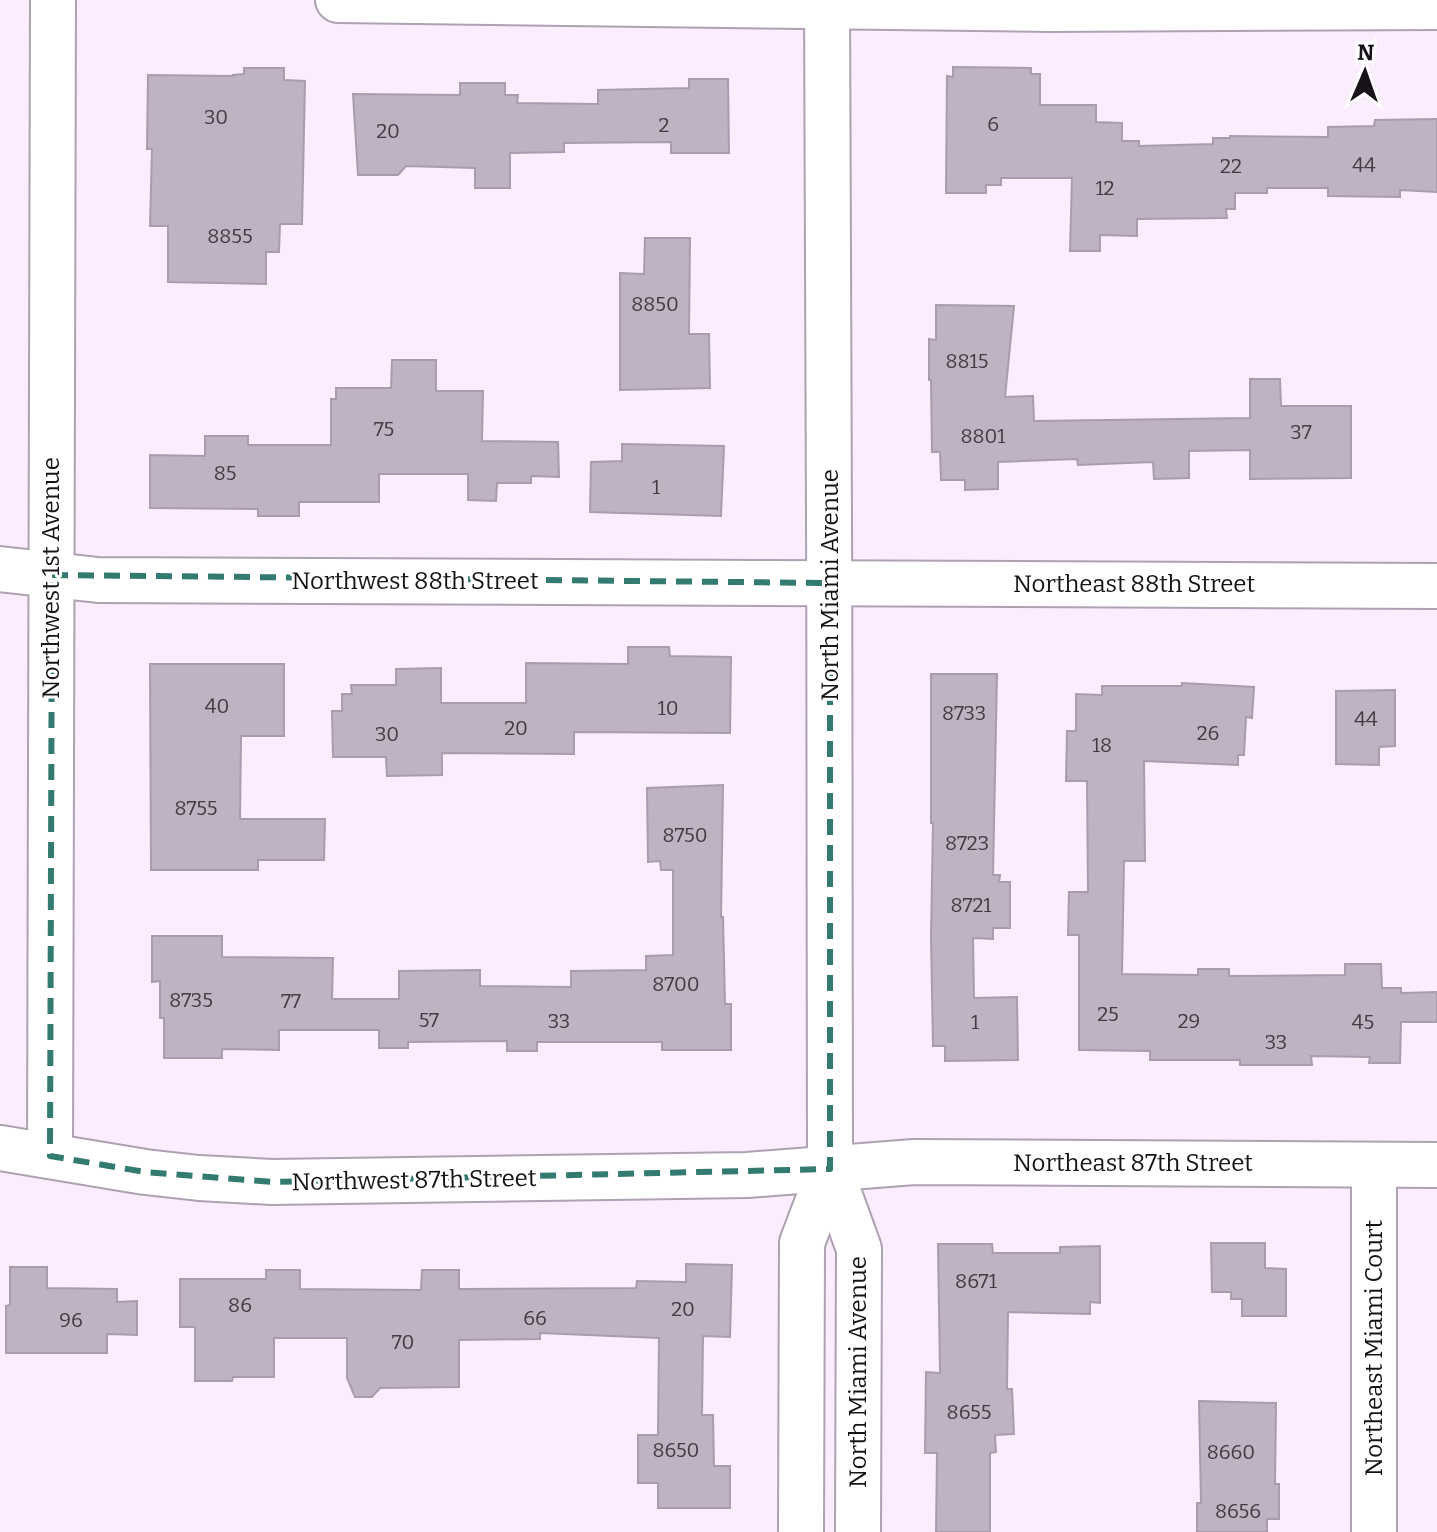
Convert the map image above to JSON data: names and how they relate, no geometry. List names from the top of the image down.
{
  "streets": {
    "street": [
      "Northwest 1st Avenue",
      "Northwest 88th Street",
      "Northeast 88th Street",
      "North Miami Avenue",
      "Northeast 87th Street",
      "Northwest 87th Street",
      "Northeast Miami Court"
    ]
  },
  "crossings": [
    ["Northwest 1st Avenue", "Northwest 88th Street"],
    ["Northwest 1st Avenue", "Northwest 87th Street"],
    ["Northwest 88th Street", "Northeast 88th Street"],
    ["Northwest 88th Street", "North Miami Avenue"],
    ["Northeast 88th Street", "North Miami Avenue"],
    ["North Miami Avenue", "Northeast 87th Street"],
    ["North Miami Avenue", "Northwest 87th Street"],
    ["Northeast 87th Street", "Northwest 87th Street"],
    ["Northeast 87th Street", "Northeast Miami Court"]
  ],
  "house_numbers": [
    "30",
    "6",
    "2",
    "20",
    "44",
    "22",
    "12",
    "8855",
    "8850",
    "8815",
    "75",
    "37",
    "8801",
    "85",
    "1",
    "40",
    "10",
    "8733",
    "44",
    "20",
    "26",
    "30",
    "18",
    "8755",
    "8750",
    "8723",
    "8721",
    "8700",
    "8735",
    "77",
    "25",
    "57",
    "33",
    "29",
    "1",
    "45",
    "33",
    "8671",
    "86",
    "20",
    "66",
    "96",
    "70",
    "8655",
    "8650",
    "8660",
    "8656"
  ],
  "north": "top"
}
